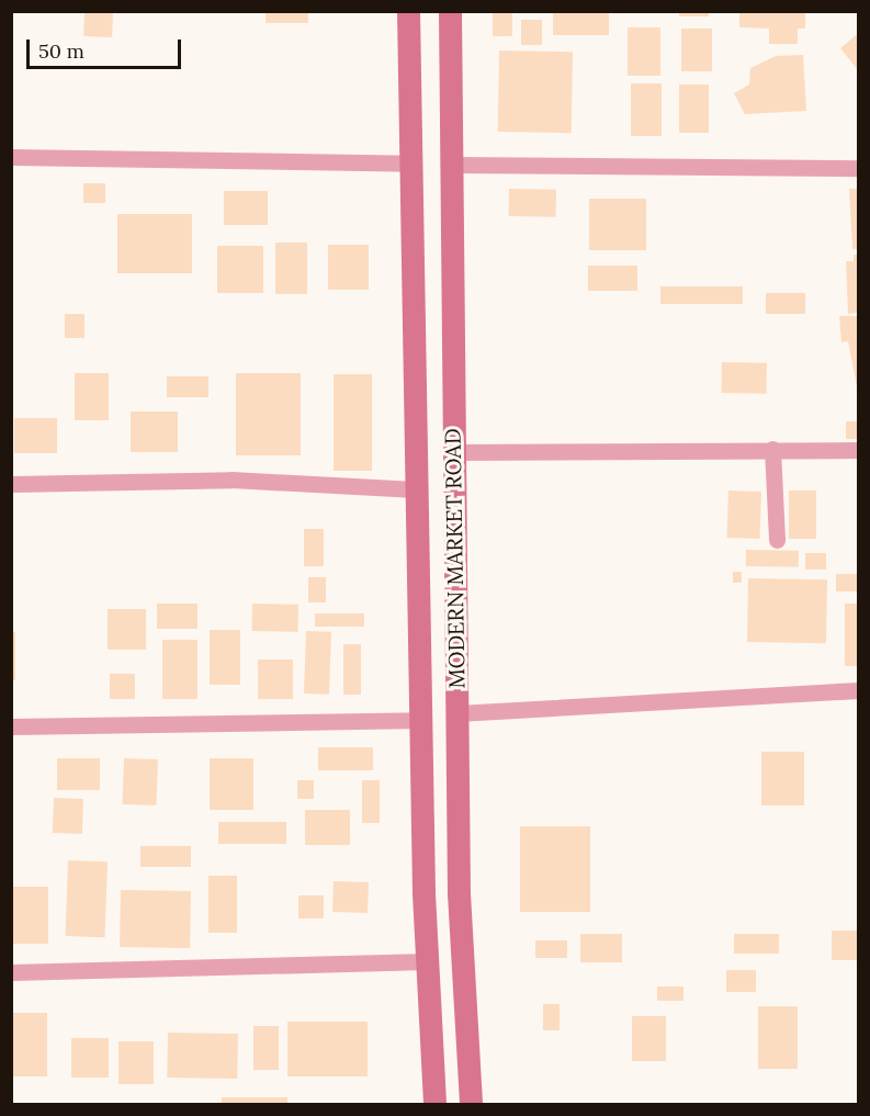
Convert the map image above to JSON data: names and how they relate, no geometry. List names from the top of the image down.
{
  "streets": {
    "street": ["MODERN MARKET ROAD"]
  },
  "scale_bar": "50 m"
}
